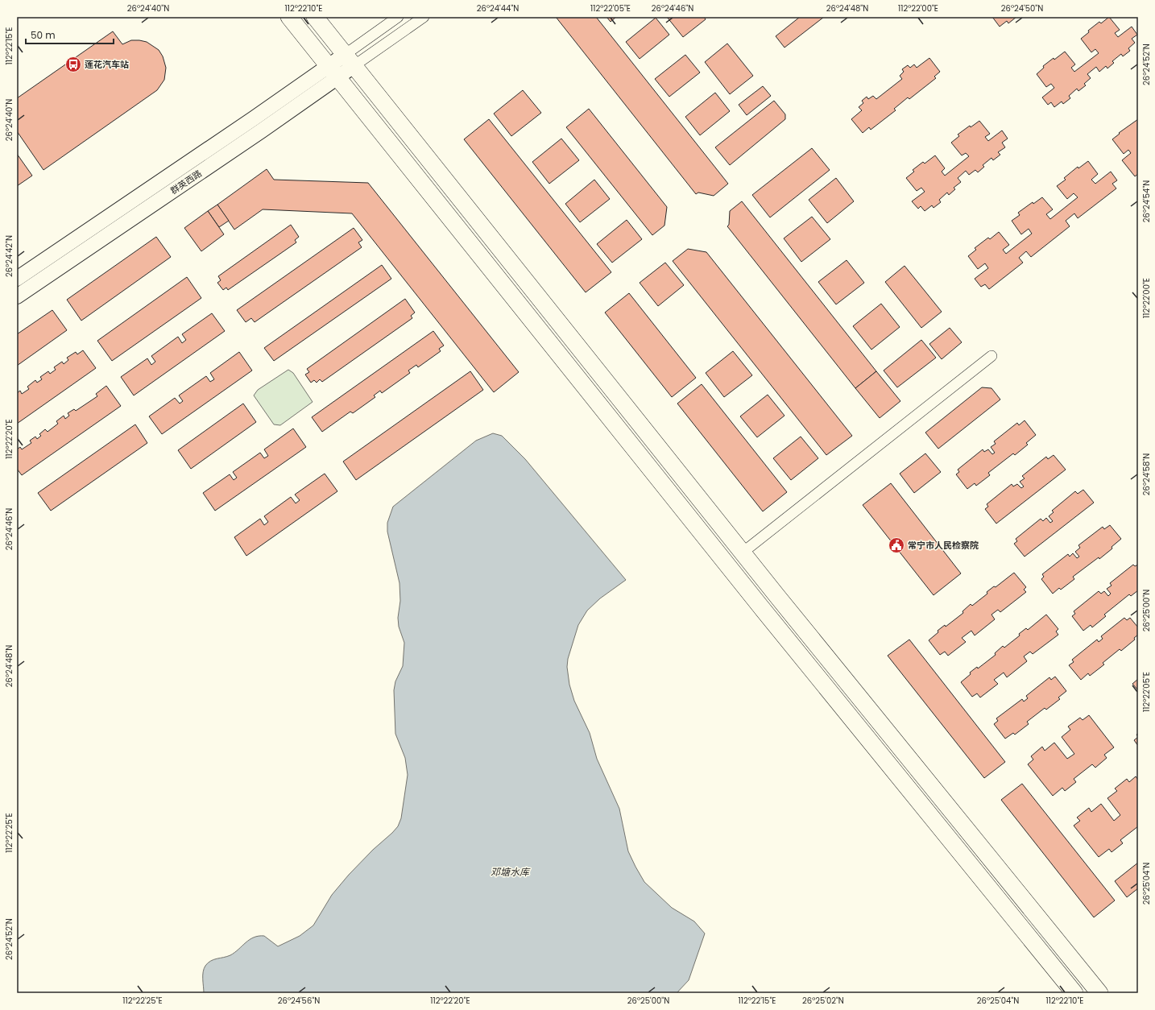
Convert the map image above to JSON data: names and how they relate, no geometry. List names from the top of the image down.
{
  "streets": {
    "main road": ["群英西路"]
  },
  "water": ["邓塘水库"],
  "places": {
    "bus stop": ["莲花汽车站"],
    "public building": ["常宁市人民检察院"]
  },
  "scale_bar": "50 m",
  "coordinates": [
    "26°24'40\"N",
    "112°22'10\"E",
    "26°24'44\"N",
    "112°22'05\"E",
    "26°24'46\"N",
    "26°24'48\"N",
    "112°22'00\"E",
    "26°24'50\"N",
    "112°22'15\"E",
    "26°24'52\"N",
    "26°24'54\"N",
    "26°24'42\"N",
    "112°22'20\"E",
    "26°24'58\"N",
    "26°25'00\"N",
    "112°22'25\"E",
    "26°25'04\"N",
    "26°24'56\"N",
    "26°25'02\"N"
  ]
}
